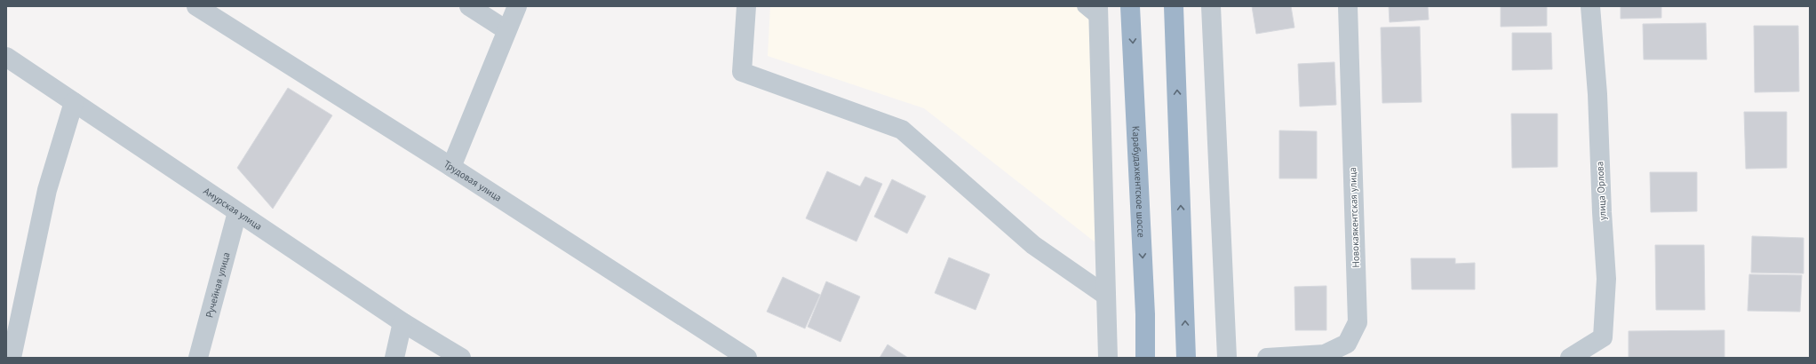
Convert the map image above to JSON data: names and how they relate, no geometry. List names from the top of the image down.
{
  "streets": {
    "highway": ["Карабудахкентское шоссе"],
    "street": [
      "Трудовая улица",
      "улица Орлова",
      "Амурская улица",
      "Новокаякентская улица",
      "Ручейная улица"
    ]
  },
  "crossings": [
    ["Амурская улица", "Ручейная улица"]
  ]
}
